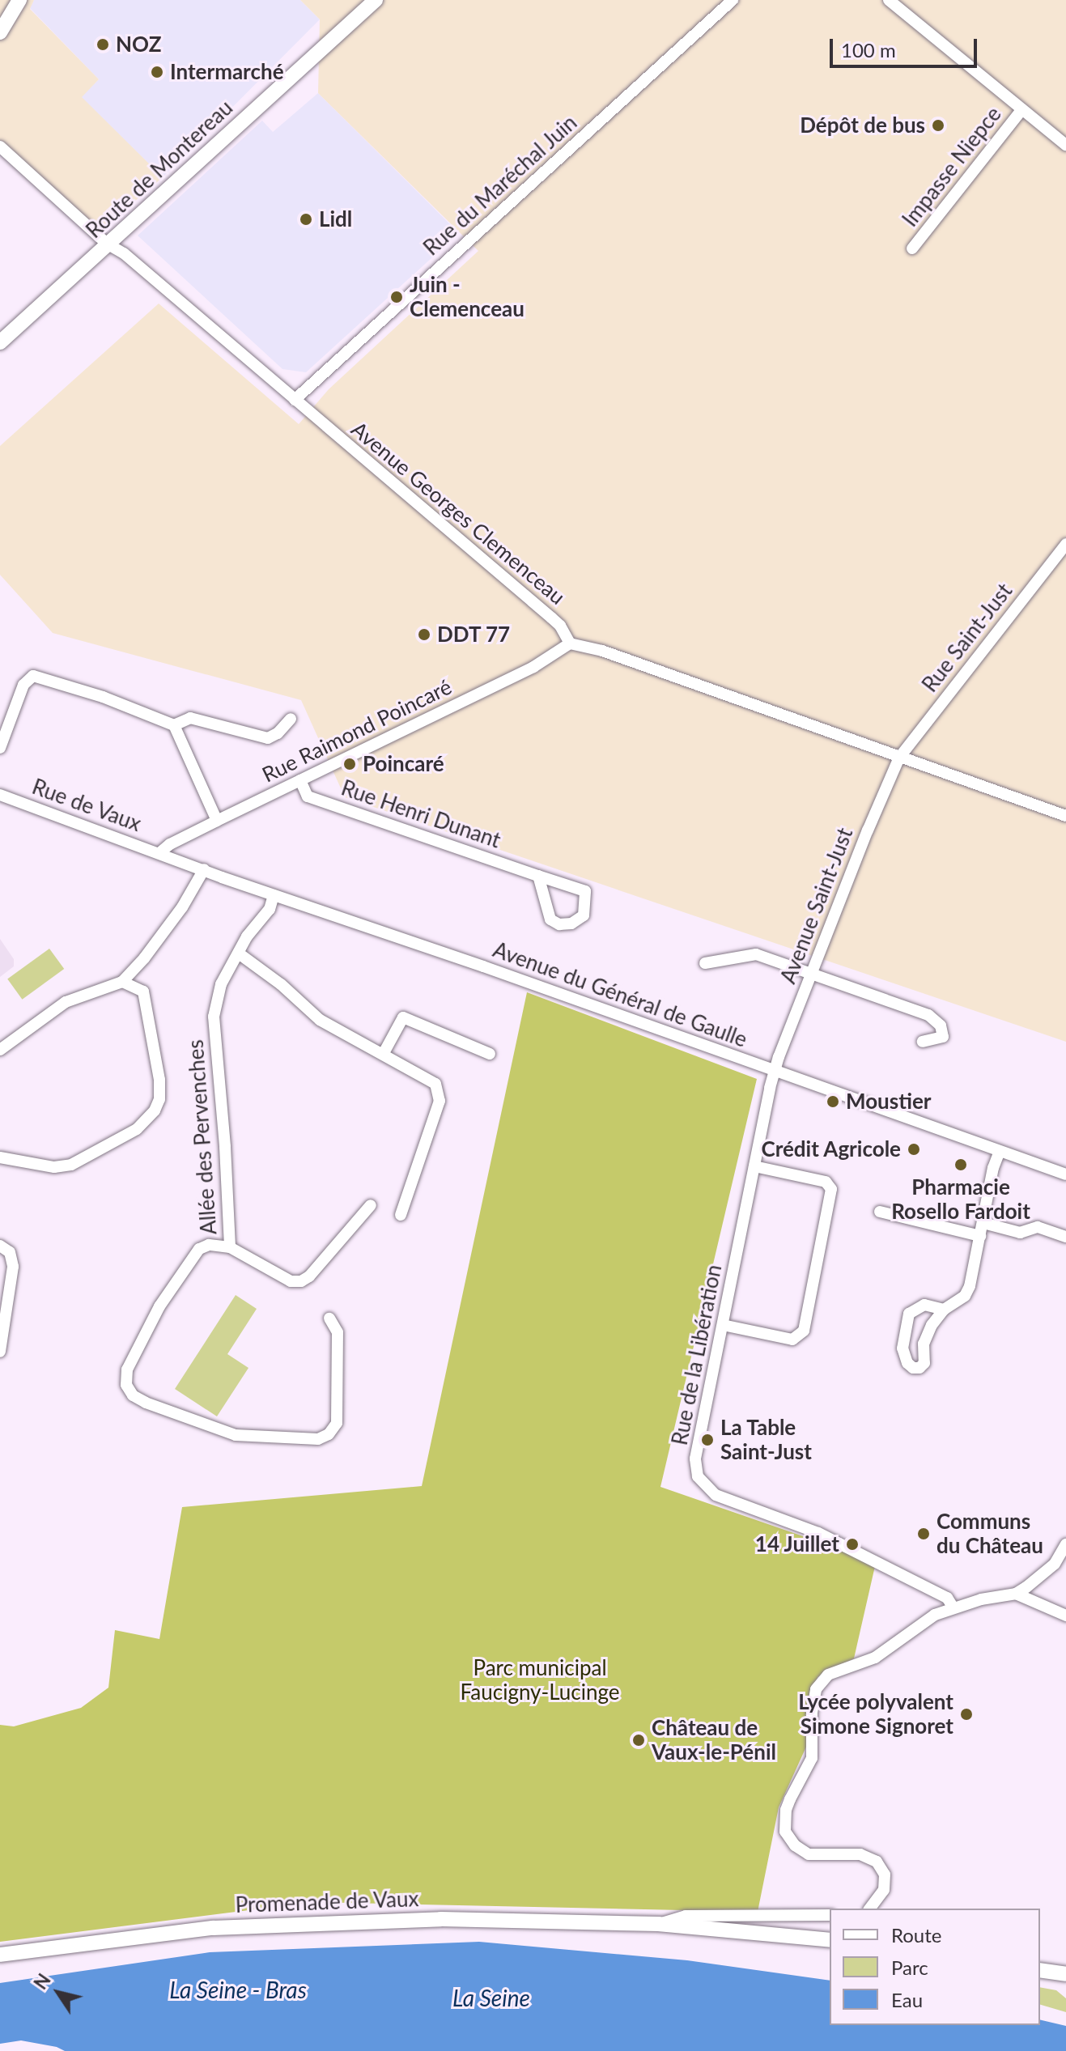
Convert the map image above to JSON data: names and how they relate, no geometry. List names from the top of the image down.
{
  "streets": {
    "main road": ["Route de Montereau", "Promenade de Vaux"],
    "street": [
      "Impasse Niepce",
      "Rue du Maréchal Juin",
      "Avenue Georges Clemenceau",
      "Rue Saint-Just",
      "Rue Raimond Poincaré",
      "Rue de Vaux",
      "Rue Henri Dunant",
      "Avenue Saint-Just",
      "Avenue du Général de Gaulle",
      "Allée des Pervenches",
      "Rue de la Libération"
    ]
  },
  "crossings": [
    ["Route de Montereau", "Avenue Georges Clemenceau"],
    ["Rue du Maréchal Juin", "Avenue Georges Clemenceau"],
    ["Avenue Georges Clemenceau", "Rue Raimond Poincaré"],
    ["Rue Saint-Just", "Avenue Saint-Just"],
    ["Rue Raimond Poincaré", "Rue de Vaux"],
    ["Rue Raimond Poincaré", "Rue Henri Dunant"],
    ["Rue Raimond Poincaré", "Avenue du Général de Gaulle"],
    ["Rue de Vaux", "Avenue du Général de Gaulle"],
    ["Avenue Saint-Just", "Avenue du Général de Gaulle"],
    ["Avenue Saint-Just", "Rue de la Libération"],
    ["Avenue du Général de Gaulle", "Allée des Pervenches"],
    ["Avenue du Général de Gaulle", "Rue de la Libération"]
  ],
  "water": ["La Seine - Bras", "La Seine"],
  "parks": ["Parc municipal Faucigny-Lucinge"],
  "places": [
    "NOZ",
    "Intermarché",
    "Dépôt de bus",
    "Lidl",
    "Juin - Clemenceau",
    "DDT 77",
    "Poincaré",
    "Moustier",
    "Crédit Agricole",
    "Pharmacie Rosello Fardoit",
    "La Table Saint-Just",
    "Communs du Château",
    "14 Juillet",
    "Lycée polyvalent Simone Signoret",
    "Château de Vaux-le-Pénil"
  ],
  "legend": ["Route", "Parc", "Eau"],
  "scale_bar": "100 m",
  "north": "top left"
}
